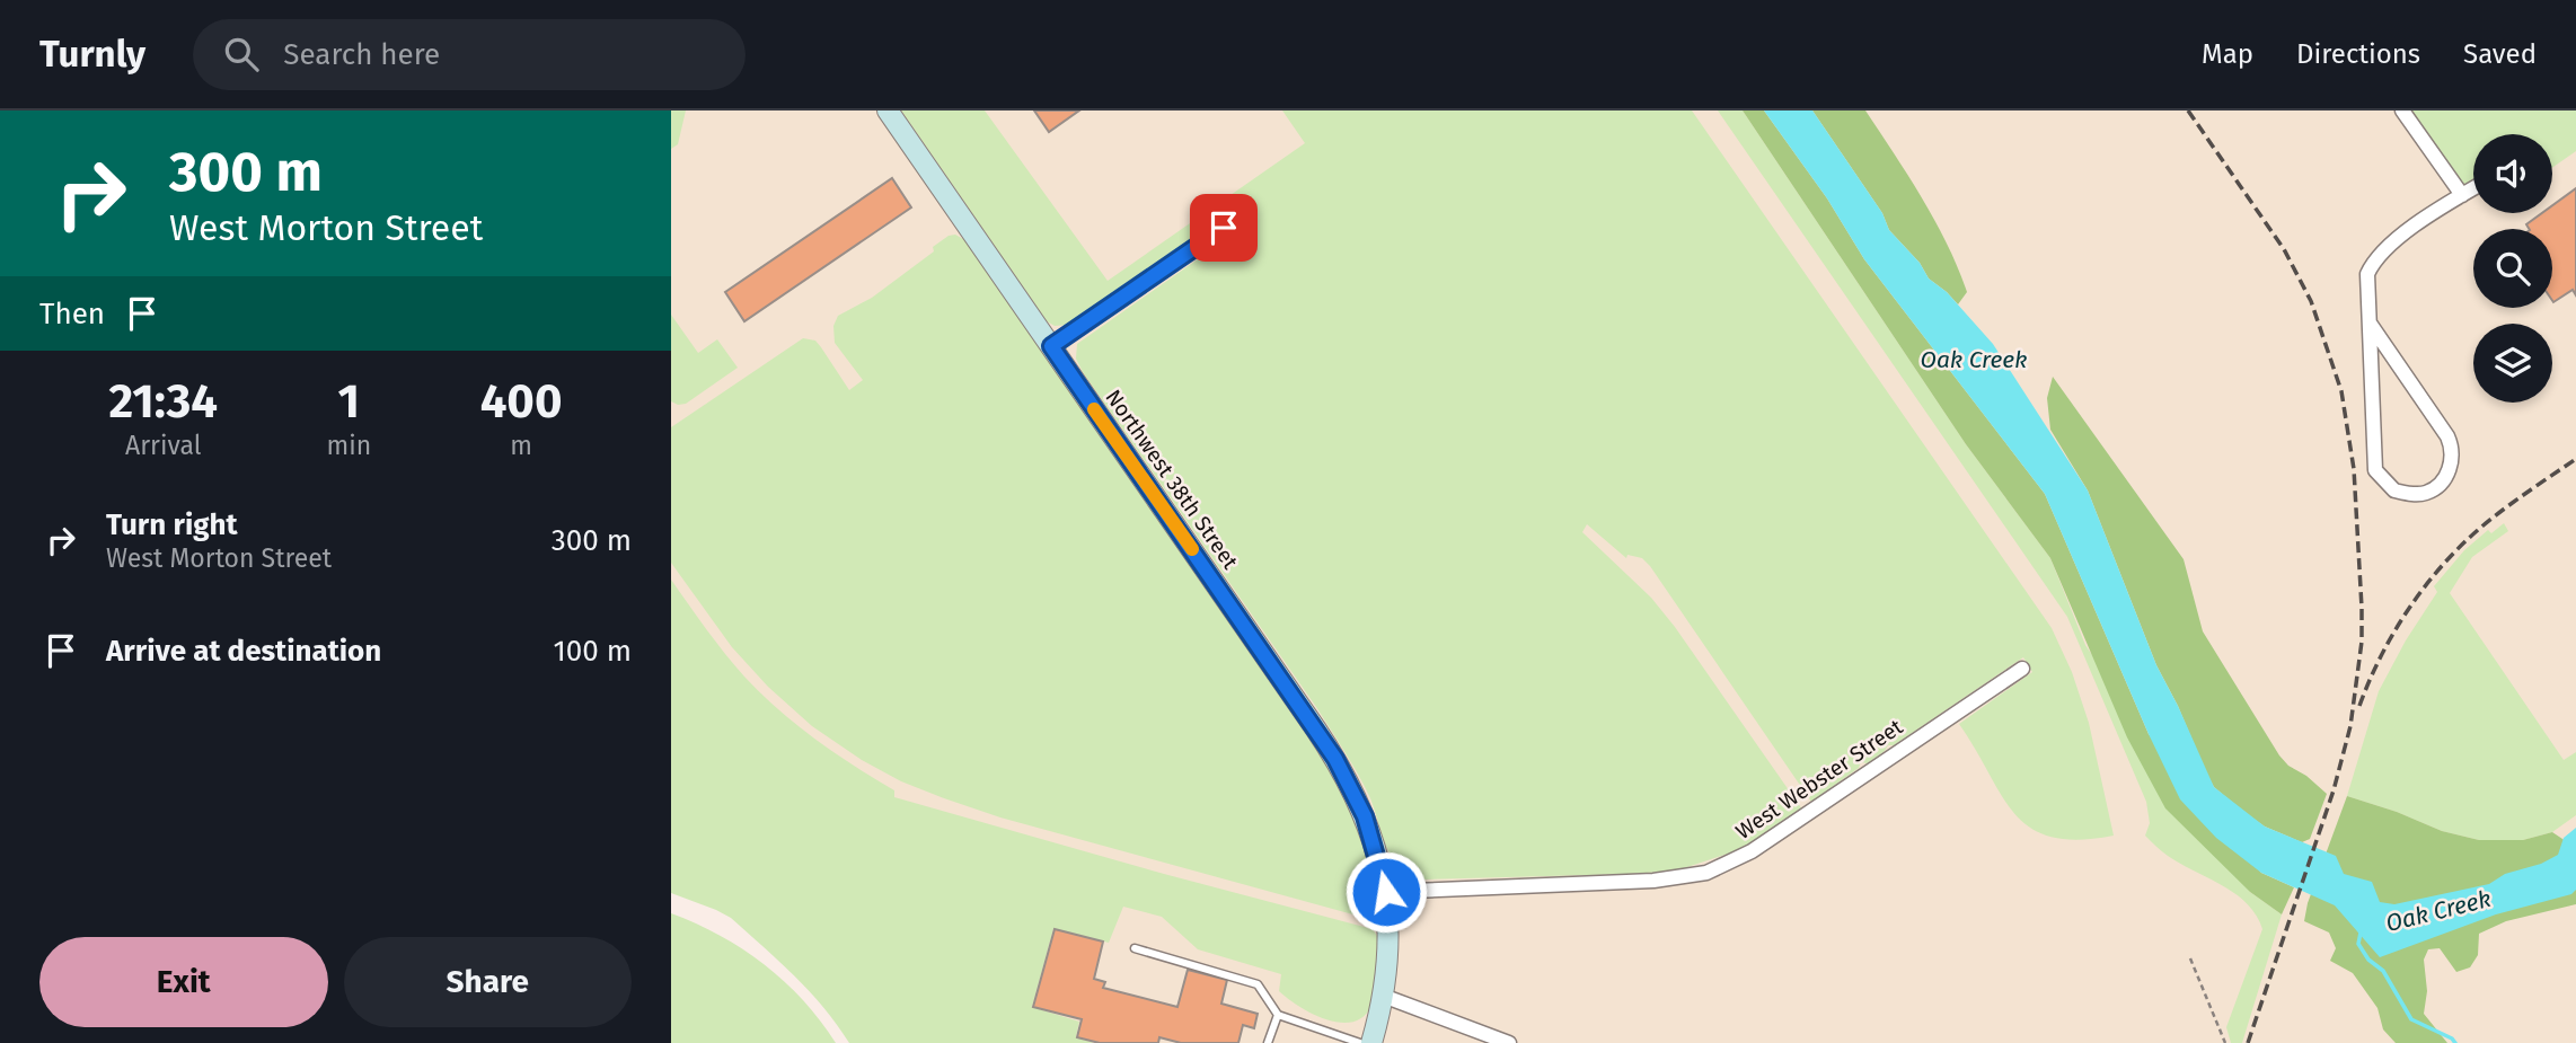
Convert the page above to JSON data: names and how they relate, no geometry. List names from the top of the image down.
{
  "streets": {
    "main road": ["Northwest 38th Street"],
    "street": ["West Webster Street"]
  },
  "crossings": [
    ["Northwest 38th Street", "West Webster Street"]
  ],
  "water": ["Oak Creek"],
  "page": {
    "header": "Turnly",
    "search": "Search here",
    "nav": ["Map", "Directions", "Saved"],
    "turn": ["300 m", "West Morton Street"],
    "then": "Then",
    "eta": [
      "21:34",
      "Arrival",
      "1",
      "min",
      "400",
      "m"
    ],
    "list": [
      {
        "name": "Turn right",
        "note": "West Morton Street",
        "value": "300 m"
      },
      {
        "name": "Arrive at destination",
        "value": "100 m"
      }
    ],
    "buttons": ["Exit", "Share"]
  }
}
